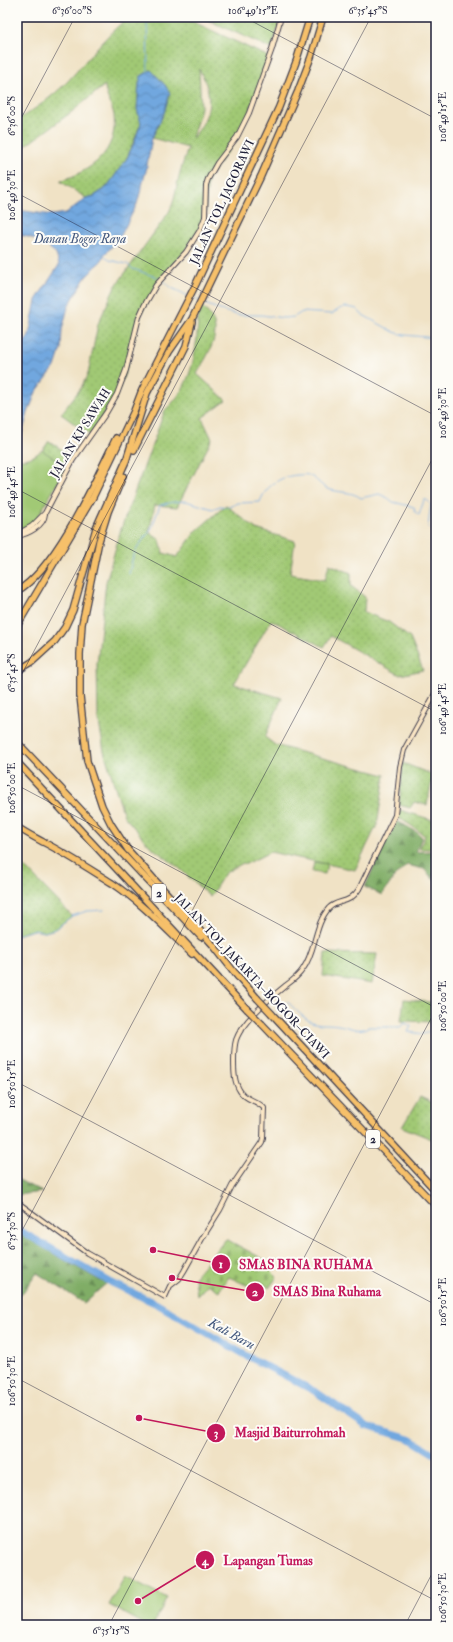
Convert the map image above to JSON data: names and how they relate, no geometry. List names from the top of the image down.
{
  "streets": {
    "highway": ["JALAN TOL JAGORAWI", "2", "JALAN TOL JAKARTA–BOGOR–CIAWI"],
    "street": ["JALAN KP SAWAH"]
  },
  "water": ["Danau Bogor Raya", "Kali Baru"],
  "places": [
    "SMAS BINA RUHAMA",
    "SMAS Bina Ruhama",
    "Masjid Baiturrohmah",
    "Lapangan Tumas"
  ],
  "coordinates": [
    "6°36'00\"S",
    "106°49'15\"E",
    "6°35'45\"S",
    "106°49'30\"E",
    "106°49'45\"E",
    "106°50'00\"E",
    "106°50'15\"E",
    "6°35'30\"S",
    "106°50'30\"E",
    "6°35'15\"S"
  ]
}
